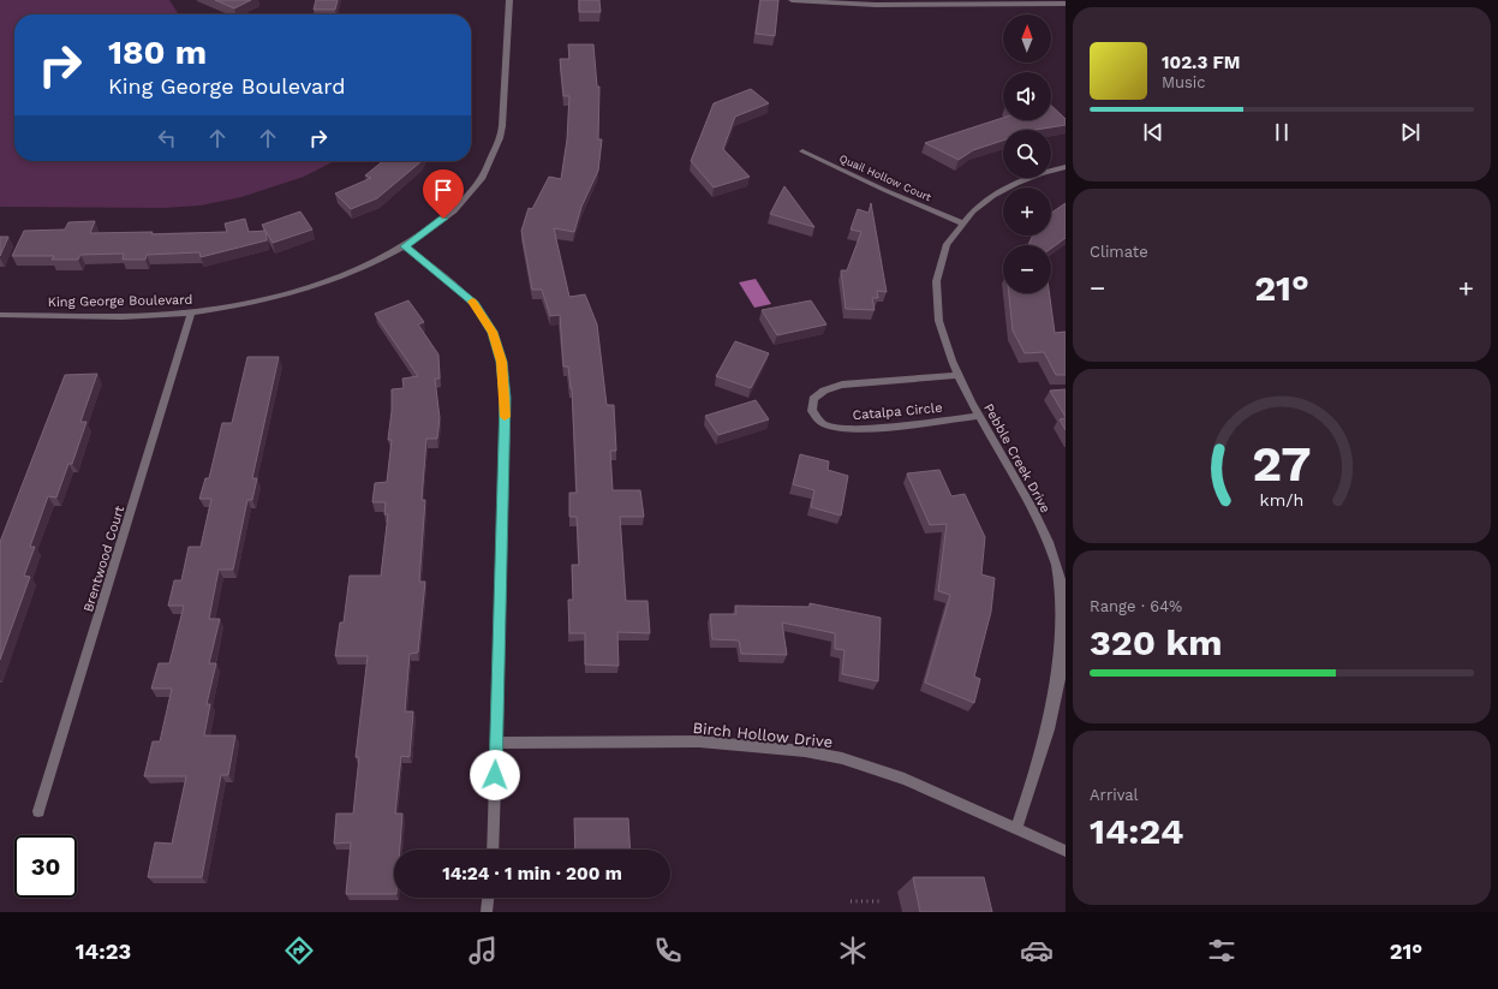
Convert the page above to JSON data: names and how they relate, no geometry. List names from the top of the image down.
{
  "streets": {
    "street": [
      "Quail Hollow Court",
      "King George Boulevard",
      "Catalpa Circle",
      "Pebble Creek Drive",
      "Brentwood Court",
      "Birch Hollow Drive"
    ]
  },
  "crossings": [
    ["Quail Hollow Court", "Pebble Creek Drive"],
    ["King George Boulevard", "Brentwood Court"],
    ["Catalpa Circle", "Pebble Creek Drive"],
    ["Pebble Creek Drive", "Birch Hollow Drive"]
  ],
  "north": "top",
  "page": {
    "map_buttons": ["+", "−"],
    "turn": ["180 m", "King George Boulevard"],
    "song": ["102.3 FM", "Music"],
    "tile": [
      "Climate",
      ["Range · 64%", "320 km"],
      ["Arrival", "14:24"]
    ],
    "heat": ["−", "21°", "+"],
    "limit": "30",
    "trip": "14:24 · 1 min · 200 m",
    "tabs": ["14:23", "21°"],
    "gauge": ["27", "km/h"]
  }
}
